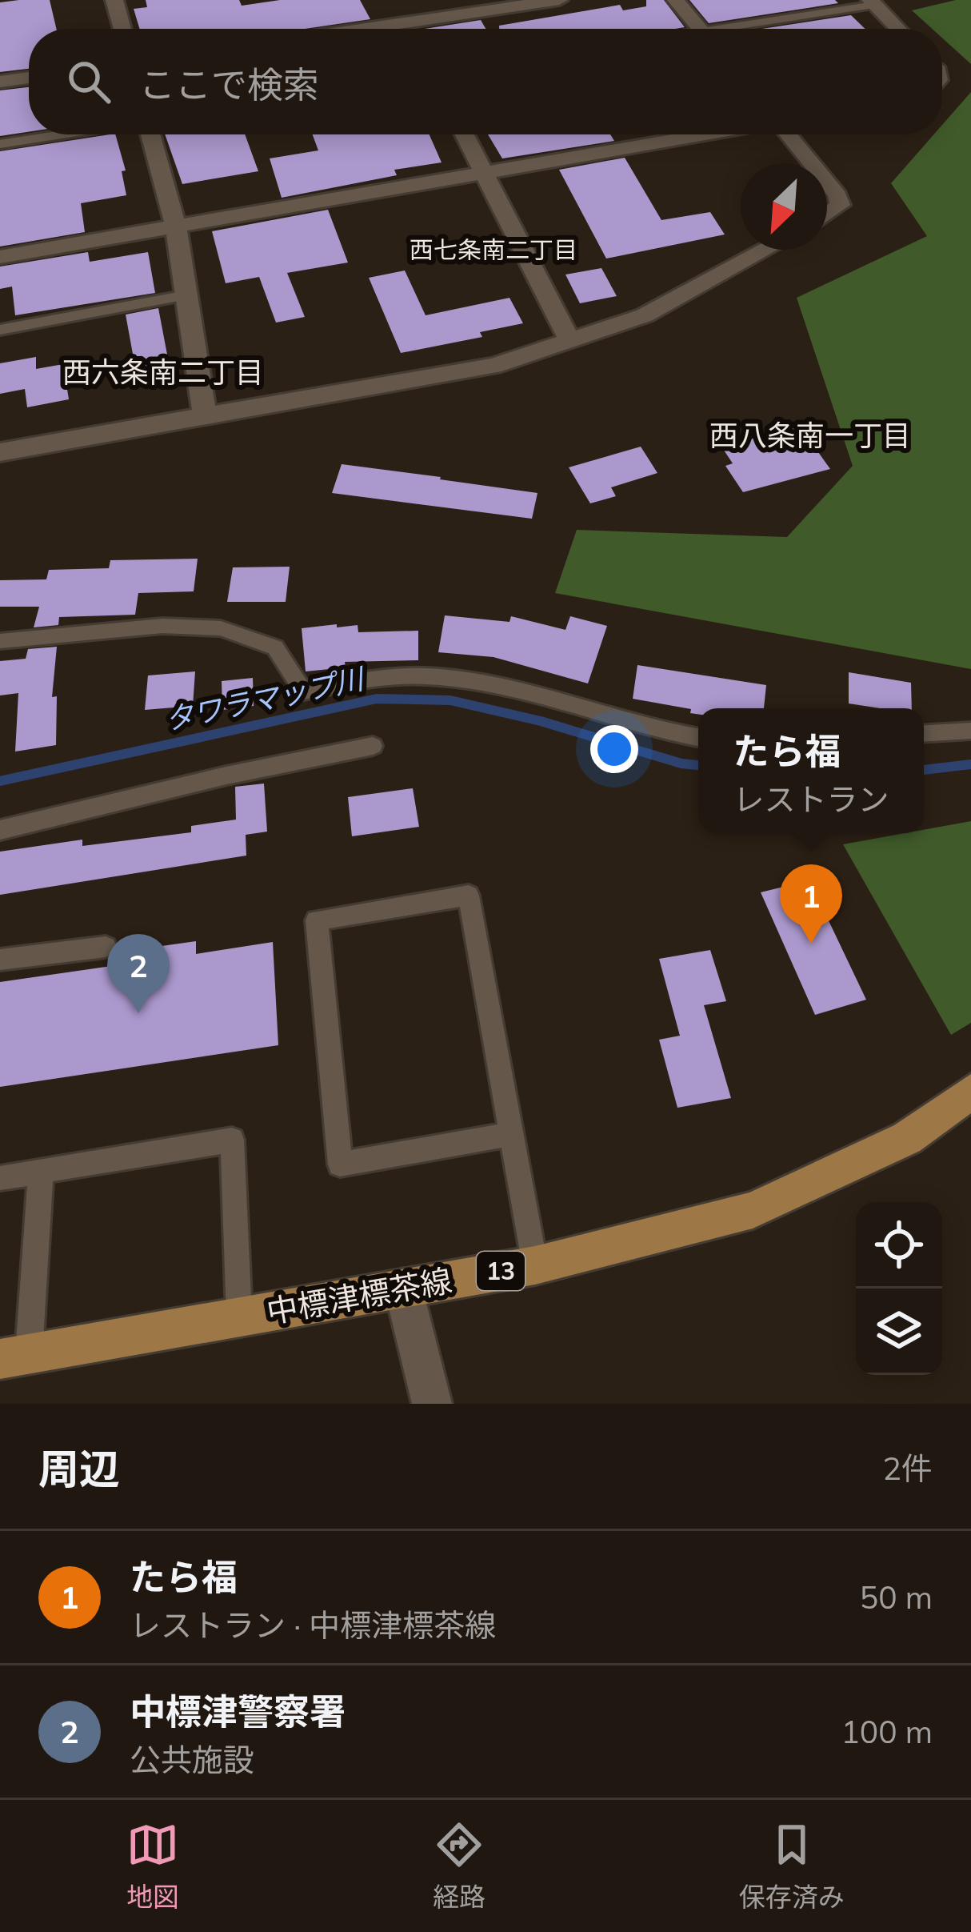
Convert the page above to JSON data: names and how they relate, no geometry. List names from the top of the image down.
{
  "streets": {
    "main road": ["13", "中標津標茶線"]
  },
  "districts": ["西七条南二丁目", "西六条南二丁目", "西八条南一丁目"],
  "water": ["タワラマップ川"],
  "north": "bottom left",
  "page": {
    "search": "ここで検索",
    "popup": ["たら福", "レストラン"],
    "pins": ["1", "2"],
    "heading": ["周辺", "2件"],
    "list": [
      {
        "mark": "1",
        "name": "たら福",
        "note": "レストラン · 中標津標茶線",
        "value": "50 m"
      },
      {
        "mark": "2",
        "name": "中標津警察署",
        "note": "公共施設",
        "value": "100 m"
      }
    ],
    "nav": ["地図", "経路", "保存済み"]
  }
}
